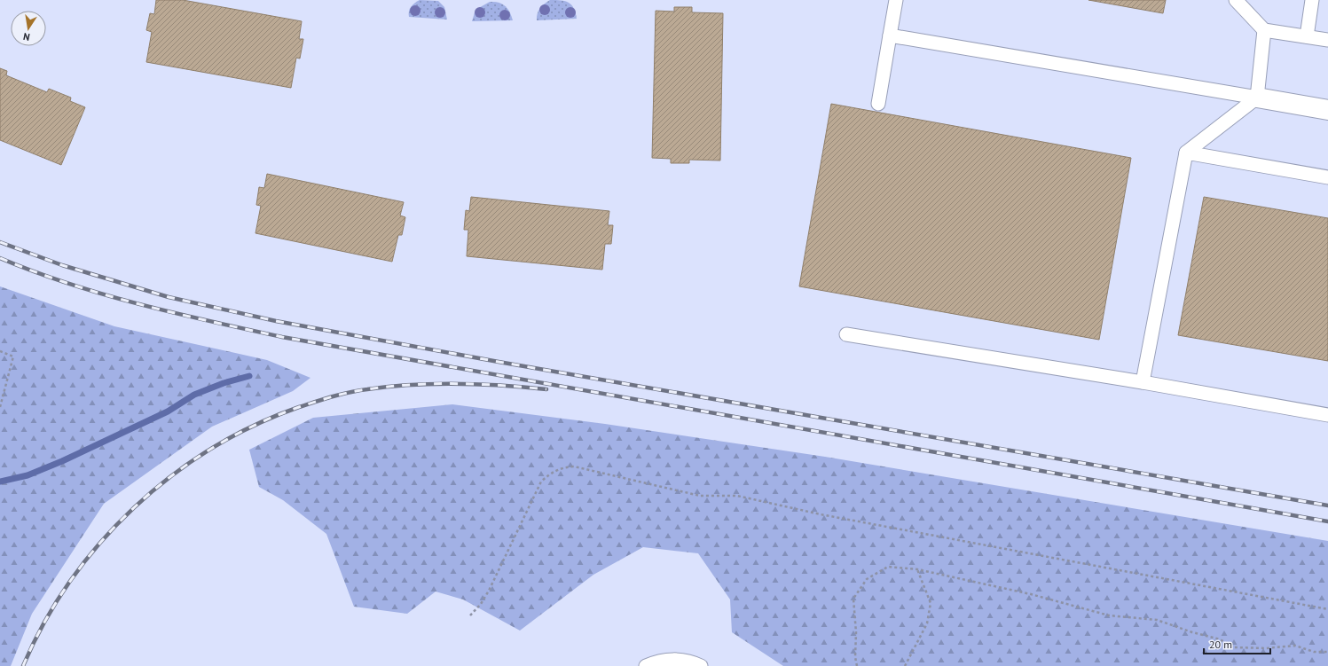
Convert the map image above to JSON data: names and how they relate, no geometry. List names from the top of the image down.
{
  "scale_bar": "20 m",
  "north": "bottom"
}
